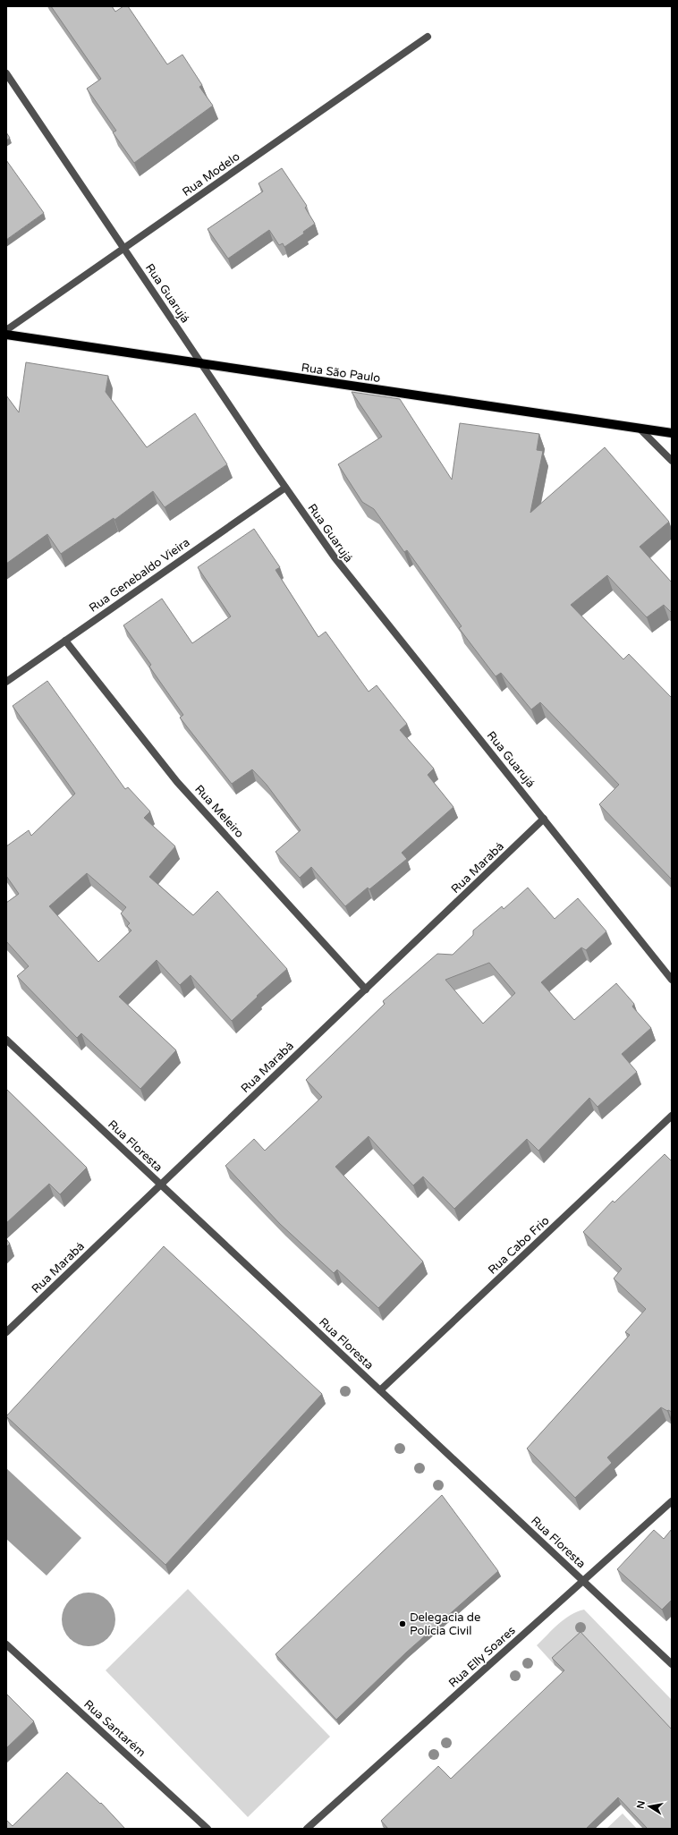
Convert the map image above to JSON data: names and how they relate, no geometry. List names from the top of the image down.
{
  "streets": {
    "main road": ["Rua São Paulo"],
    "street": [
      "Rua Modelo",
      "Rua Guarujá",
      "Rua Genebaldo Vieira",
      "Rua Meleiro",
      "Rua Marabá",
      "Rua Floresta",
      "Rua Cabo Frio",
      "Rua Elly Soares",
      "Rua Santarém"
    ]
  },
  "crossings": [
    ["Rua Modelo", "Rua Guarujá"],
    ["Rua Guarujá", "Rua São Paulo"],
    ["Rua Guarujá", "Rua Genebaldo Vieira"],
    ["Rua Guarujá", "Rua Marabá"],
    ["Rua Genebaldo Vieira", "Rua Meleiro"],
    ["Rua Meleiro", "Rua Marabá"],
    ["Rua Marabá", "Rua Floresta"],
    ["Rua Floresta", "Rua Cabo Frio"],
    ["Rua Floresta", "Rua Elly Soares"]
  ],
  "places": ["Delegacia de Polícia Civil"],
  "north": "left"
}
